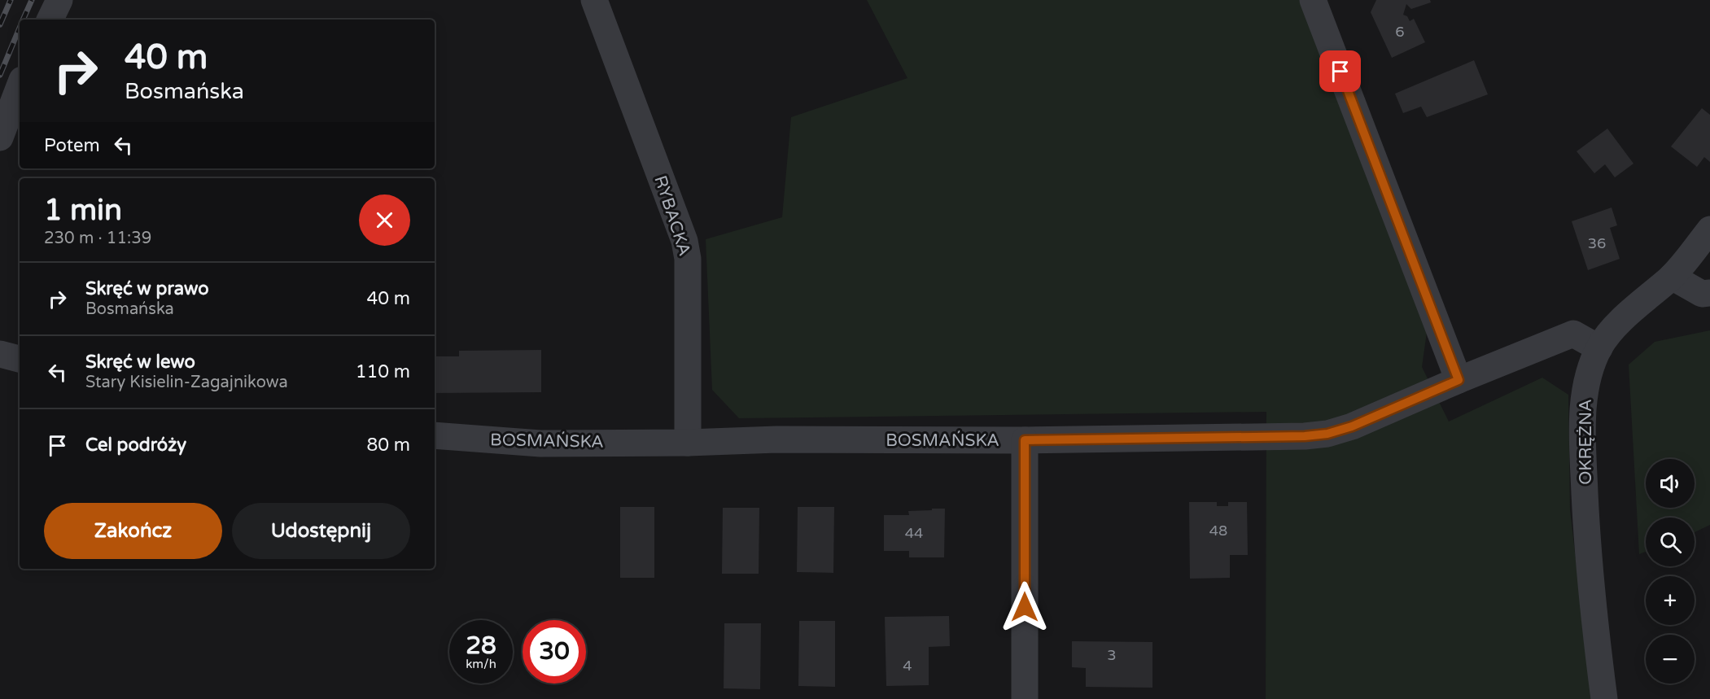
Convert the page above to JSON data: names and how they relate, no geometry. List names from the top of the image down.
{
  "streets": {
    "street": ["RYBACKA", "BOSMAŃSKA", "OKRĘŻNA"]
  },
  "crossings": [
    ["RYBACKA", "BOSMAŃSKA"],
    ["BOSMAŃSKA", "OKRĘŻNA"]
  ],
  "house_numbers": [
    "6",
    "36",
    "48",
    "44",
    "3",
    "4"
  ],
  "page": {
    "turn": ["40 m", "Bosmańska"],
    "then": "Potem",
    "heading": ["1 min", "230 m · 11:39"],
    "list": [
      {
        "name": "Skręć w prawo",
        "note": "Bosmańska",
        "value": "40 m"
      },
      {
        "name": "Skręć w lewo",
        "note": "Stary Kisielin-Zagajnikowa",
        "value": "110 m"
      },
      {
        "name": "Cel podróży",
        "value": "80 m"
      }
    ],
    "map_buttons": ["+", "−"],
    "buttons": ["Zakończ", "Udostępnij"],
    "speed": "28 km/h",
    "limit": "30"
  }
}
